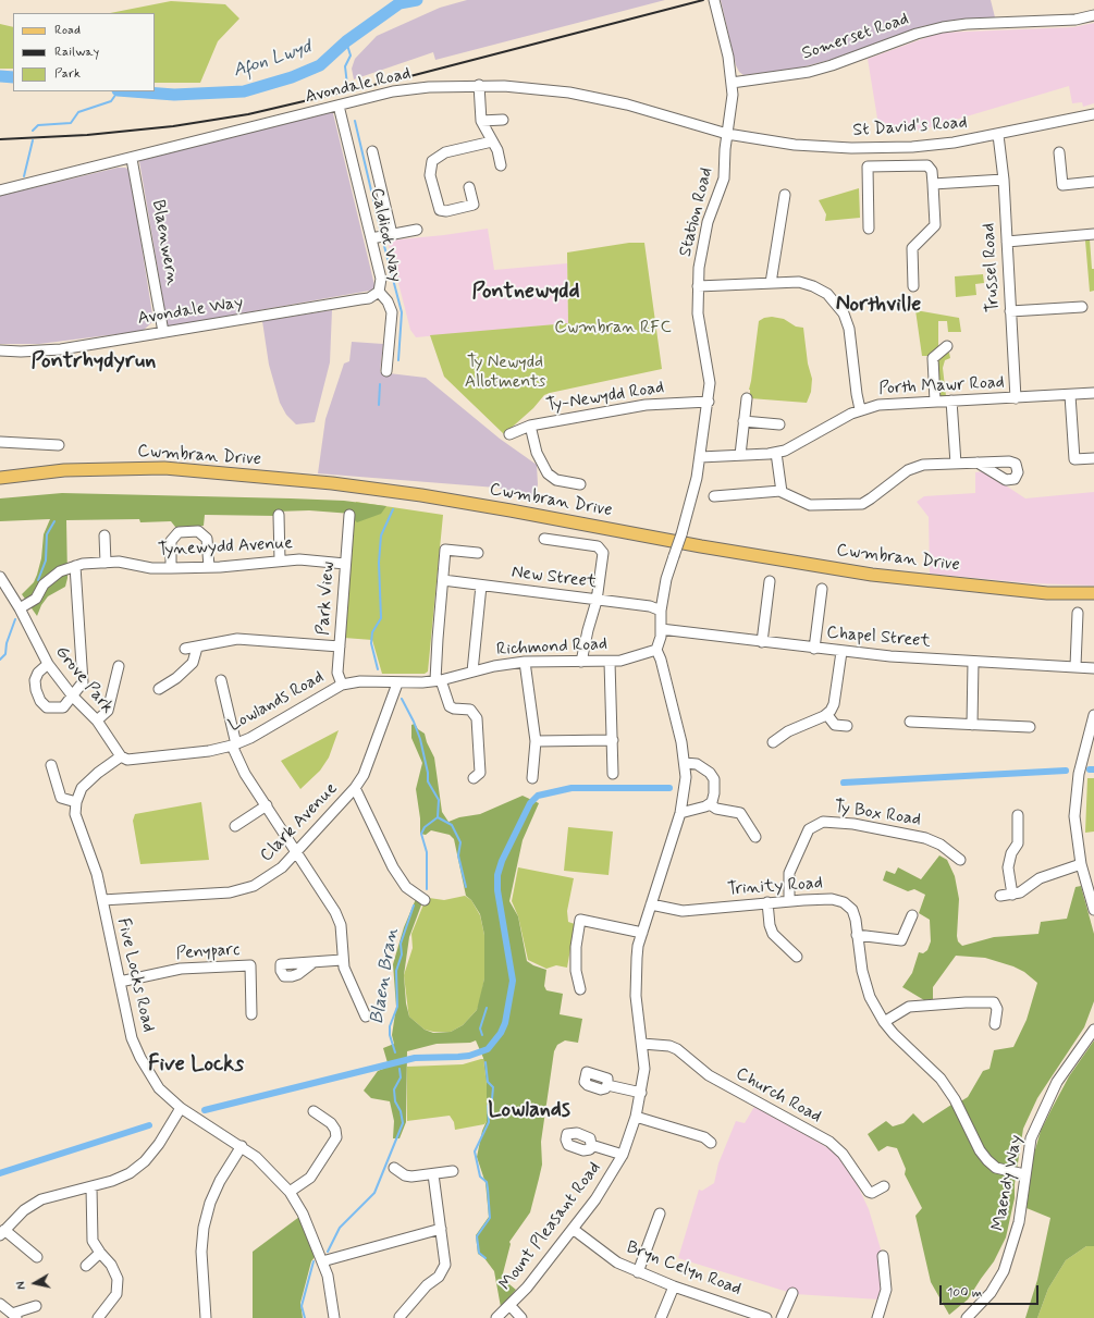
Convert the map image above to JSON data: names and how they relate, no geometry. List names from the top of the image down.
{
  "streets": {
    "main road": ["Cwmbran Drive"],
    "street": [
      "Somerset Road",
      "Avondale Road",
      "St David's Road",
      "Station Road",
      "Caldicot Way",
      "Blaenwern",
      "Trussel Road",
      "Avondale Way",
      "Porth Mawr Road",
      "Ty-Newydd Road",
      "Tynewydd Avenue",
      "New Street",
      "Park View",
      "Chapel Street",
      "Richmond Road",
      "Grove Park",
      "Lowlands Road",
      "Ty Box Road",
      "Clark Avenue",
      "Trinity Road",
      "Penyparc",
      "Five Locks Road",
      "Church Road",
      "Maendy Way",
      "Mount Pleasant Road",
      "Bryn Celyn Road"
    ]
  },
  "crossings": [
    ["Somerset Road", "Station Road"],
    ["Avondale Road", "St David's Road"],
    ["Avondale Road", "Station Road"],
    ["Avondale Road", "Caldicot Way"],
    ["Avondale Road", "Blaenwern"],
    ["St David's Road", "Station Road"],
    ["St David's Road", "Trussel Road"],
    ["Station Road", "Porth Mawr Road"],
    ["Station Road", "Ty-Newydd Road"],
    ["Station Road", "New Street"],
    ["Station Road", "Chapel Street"],
    ["Station Road", "Richmond Road"],
    ["Station Road", "Mount Pleasant Road"],
    ["Caldicot Way", "Avondale Way"],
    ["Blaenwern", "Avondale Way"],
    ["Trussel Road", "Porth Mawr Road"],
    ["Tynewydd Avenue", "Park View"],
    ["Tynewydd Avenue", "Grove Park"],
    ["Park View", "Lowlands Road"],
    ["Richmond Road", "Lowlands Road"],
    ["Richmond Road", "Clark Avenue"],
    ["Richmond Road", "Mount Pleasant Road"],
    ["Grove Park", "Lowlands Road"],
    ["Lowlands Road", "Clark Avenue"],
    ["Ty Box Road", "Trinity Road"],
    ["Clark Avenue", "Five Locks Road"],
    ["Trinity Road", "Maendy Way"],
    ["Trinity Road", "Mount Pleasant Road"],
    ["Penyparc", "Five Locks Road"],
    ["Church Road", "Mount Pleasant Road"],
    ["Mount Pleasant Road", "Bryn Celyn Road"]
  ],
  "districts": [
    "Pontnewydd",
    "Northville",
    "Pontrhydyrun",
    "Five Locks",
    "Lowlands"
  ],
  "water": ["Afon Lwyd", "Blaen Bran"],
  "parks": ["Cwmbran RFC", "Ty Newydd Allotments"],
  "legend": ["Road", "Railway", "Park"],
  "scale_bar": "100 m",
  "north": "left"
}
